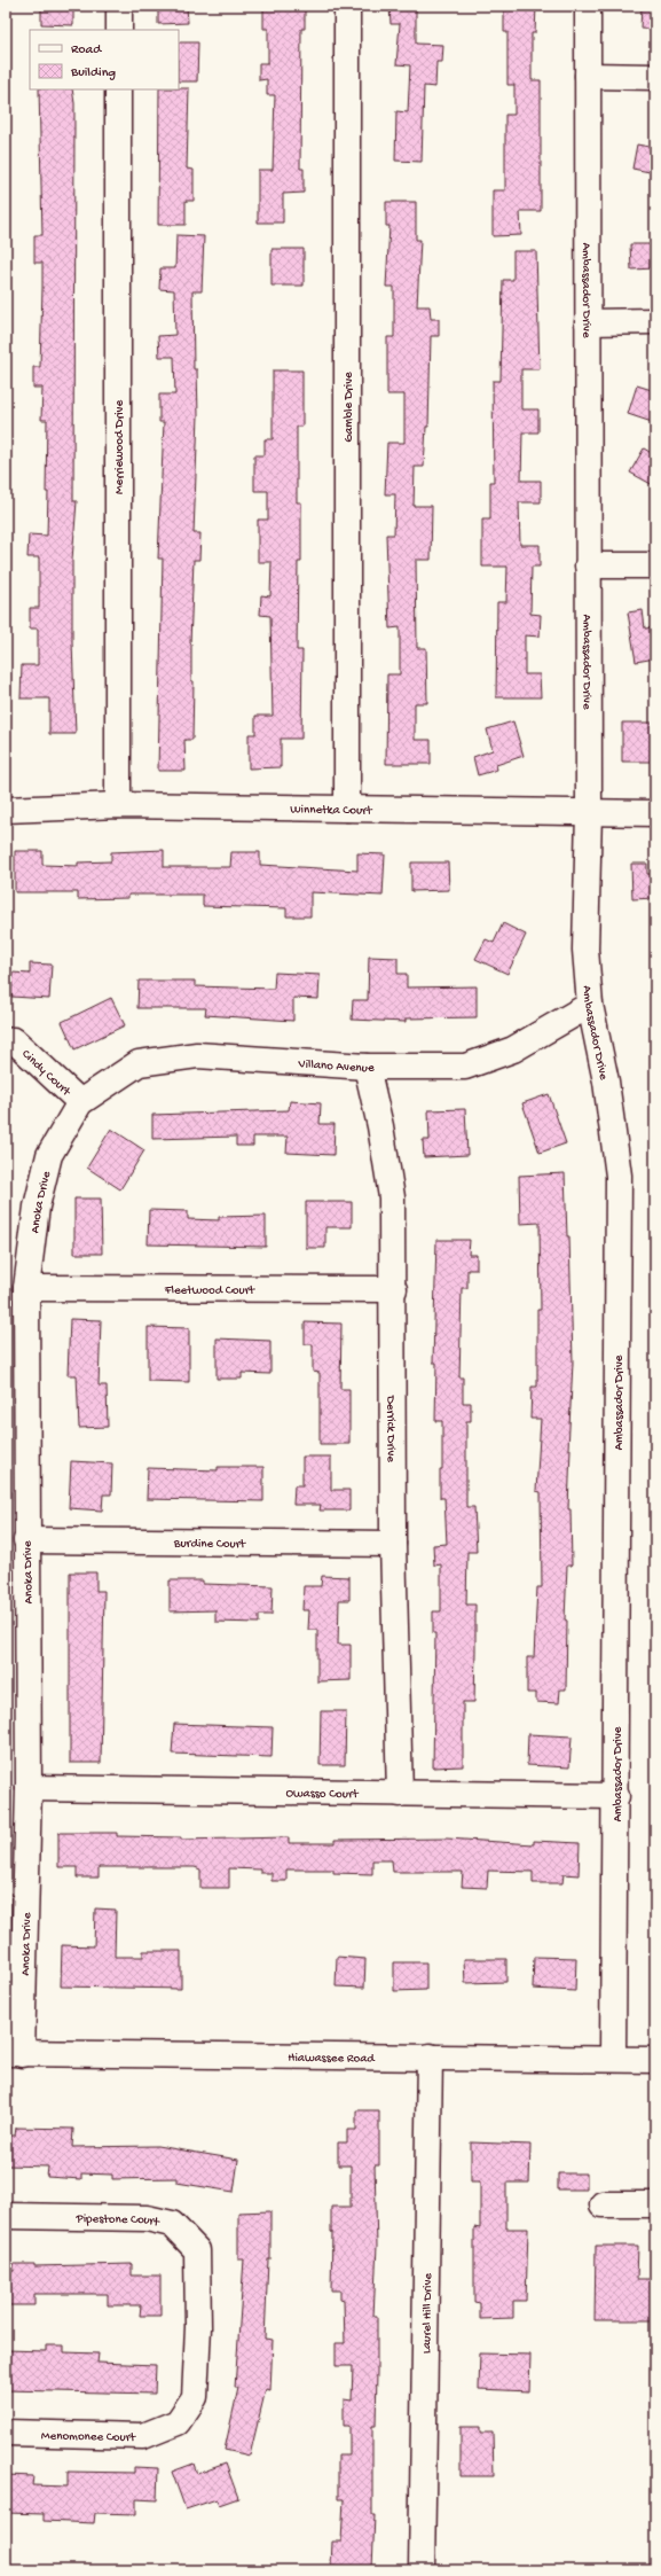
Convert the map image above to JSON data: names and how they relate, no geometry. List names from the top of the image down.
{
  "streets": {
    "street": [
      "Ambassador Drive",
      "Gamble Drive",
      "Merriewood Drive",
      "Winnetka Court",
      "Villano Avenue",
      "Cindy Court",
      "Anoka Drive",
      "Fleetwood Court",
      "Derrick Drive",
      "Burdine Court",
      "Owasso Court",
      "Hiawassee Road",
      "Pipestone Court",
      "Laurel Hill Drive",
      "Menomonee Court"
    ]
  },
  "crossings": [
    ["Ambassador Drive", "Winnetka Court"],
    ["Ambassador Drive", "Villano Avenue"],
    ["Ambassador Drive", "Owasso Court"],
    ["Ambassador Drive", "Hiawassee Road"],
    ["Gamble Drive", "Winnetka Court"],
    ["Merriewood Drive", "Winnetka Court"],
    ["Villano Avenue", "Cindy Court"],
    ["Villano Avenue", "Anoka Drive"],
    ["Villano Avenue", "Derrick Drive"],
    ["Cindy Court", "Anoka Drive"],
    ["Anoka Drive", "Fleetwood Court"],
    ["Anoka Drive", "Burdine Court"],
    ["Anoka Drive", "Owasso Court"],
    ["Anoka Drive", "Hiawassee Road"],
    ["Fleetwood Court", "Derrick Drive"],
    ["Derrick Drive", "Burdine Court"],
    ["Derrick Drive", "Owasso Court"],
    ["Hiawassee Road", "Laurel Hill Drive"],
    ["Pipestone Court", "Menomonee Court"]
  ],
  "legend": ["Road", "Building"]
}
